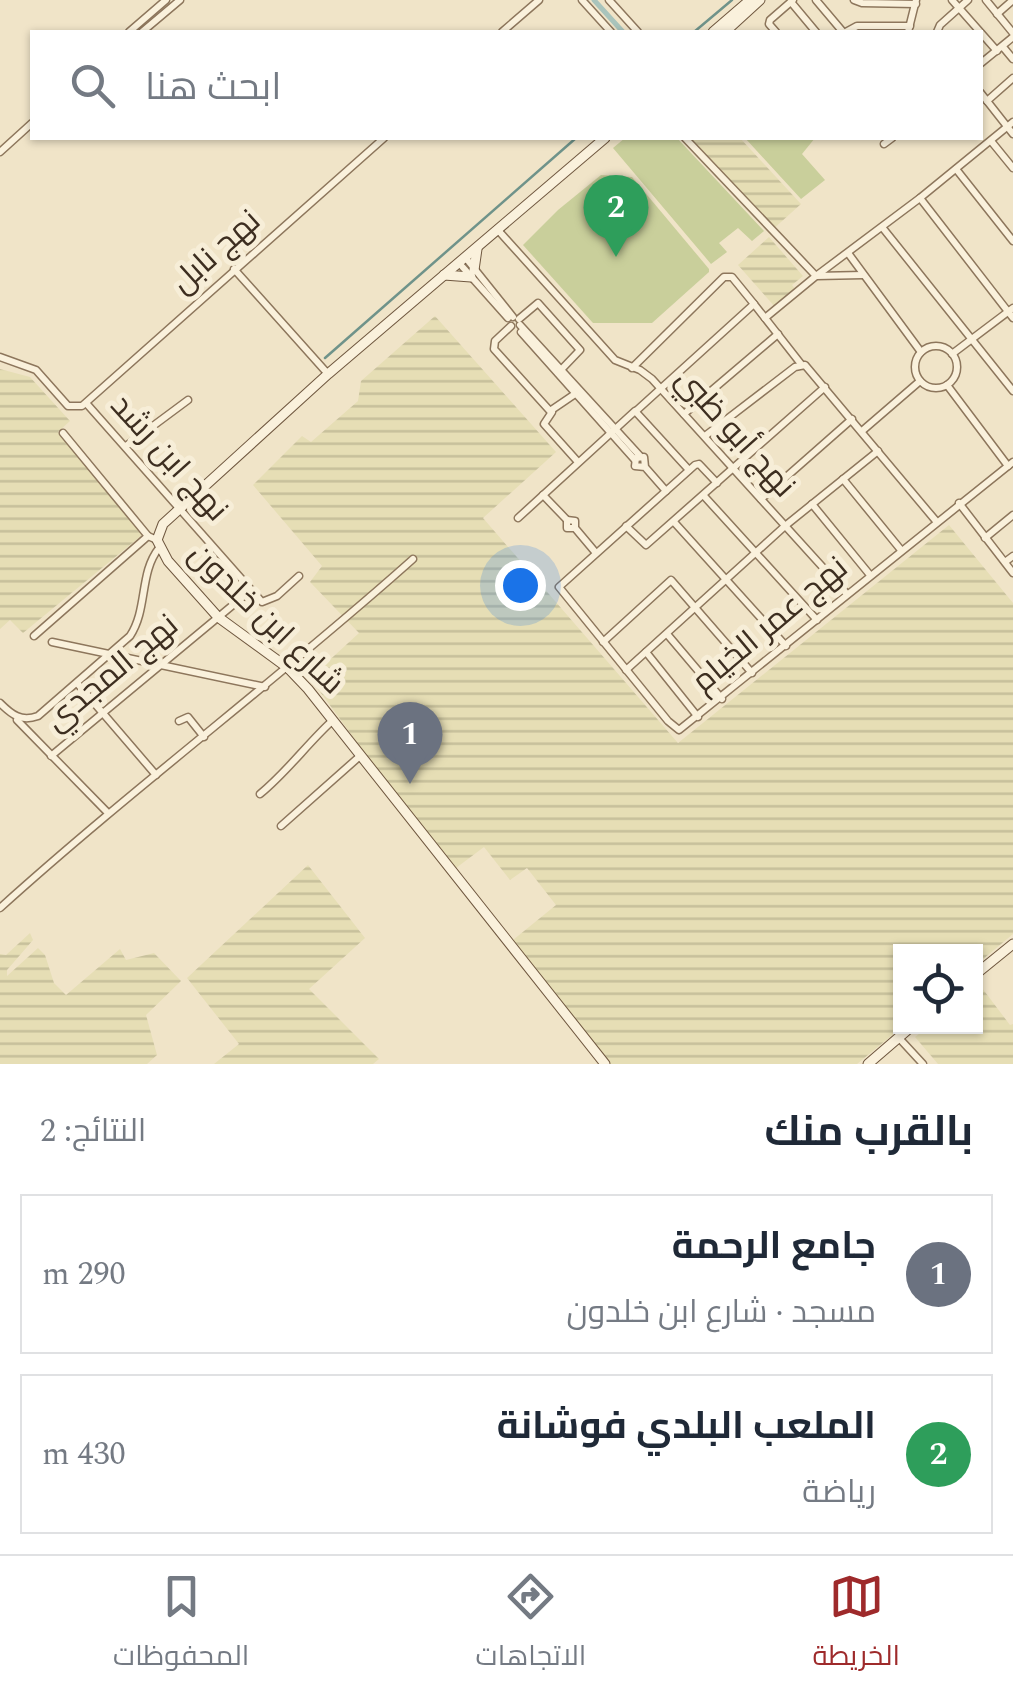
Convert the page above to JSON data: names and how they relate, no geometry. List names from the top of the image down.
{
  "streets": {
    "street": [
      "نهج نابل",
      "نهج أبو ظبي",
      "نهج ابن رشد",
      "شارع ابن خلدون",
      "نهج عمر الخيام",
      "نهج المجدي"
    ]
  },
  "crossings": [
    ["نهج نابل", "نهج ابن رشد"],
    ["نهج أبو ظبي", "شارع ابن خلدون"],
    ["نهج أبو ظبي", "نهج عمر الخيام"],
    ["نهج ابن رشد", "شارع ابن خلدون"],
    ["نهج ابن رشد", "نهج المجدي"],
    ["شارع ابن خلدون", "نهج المجدي"]
  ],
  "page": {
    "search": "ابحث هنا",
    "pins": ["2", "1"],
    "heading": ["بالقرب منك", "النتائج: 2"],
    "list": [
      {
        "mark": "1",
        "name": "جامع الرحمة",
        "note": "مسجد · شارع ابن خلدون",
        "value": "290 m"
      },
      {
        "mark": "2",
        "name": "الملعب البلدي فوشانة",
        "note": "رياضة",
        "value": "430 m"
      }
    ],
    "nav": ["الخريطة", "الاتجاهات", "المحفوظات"]
  }
}
